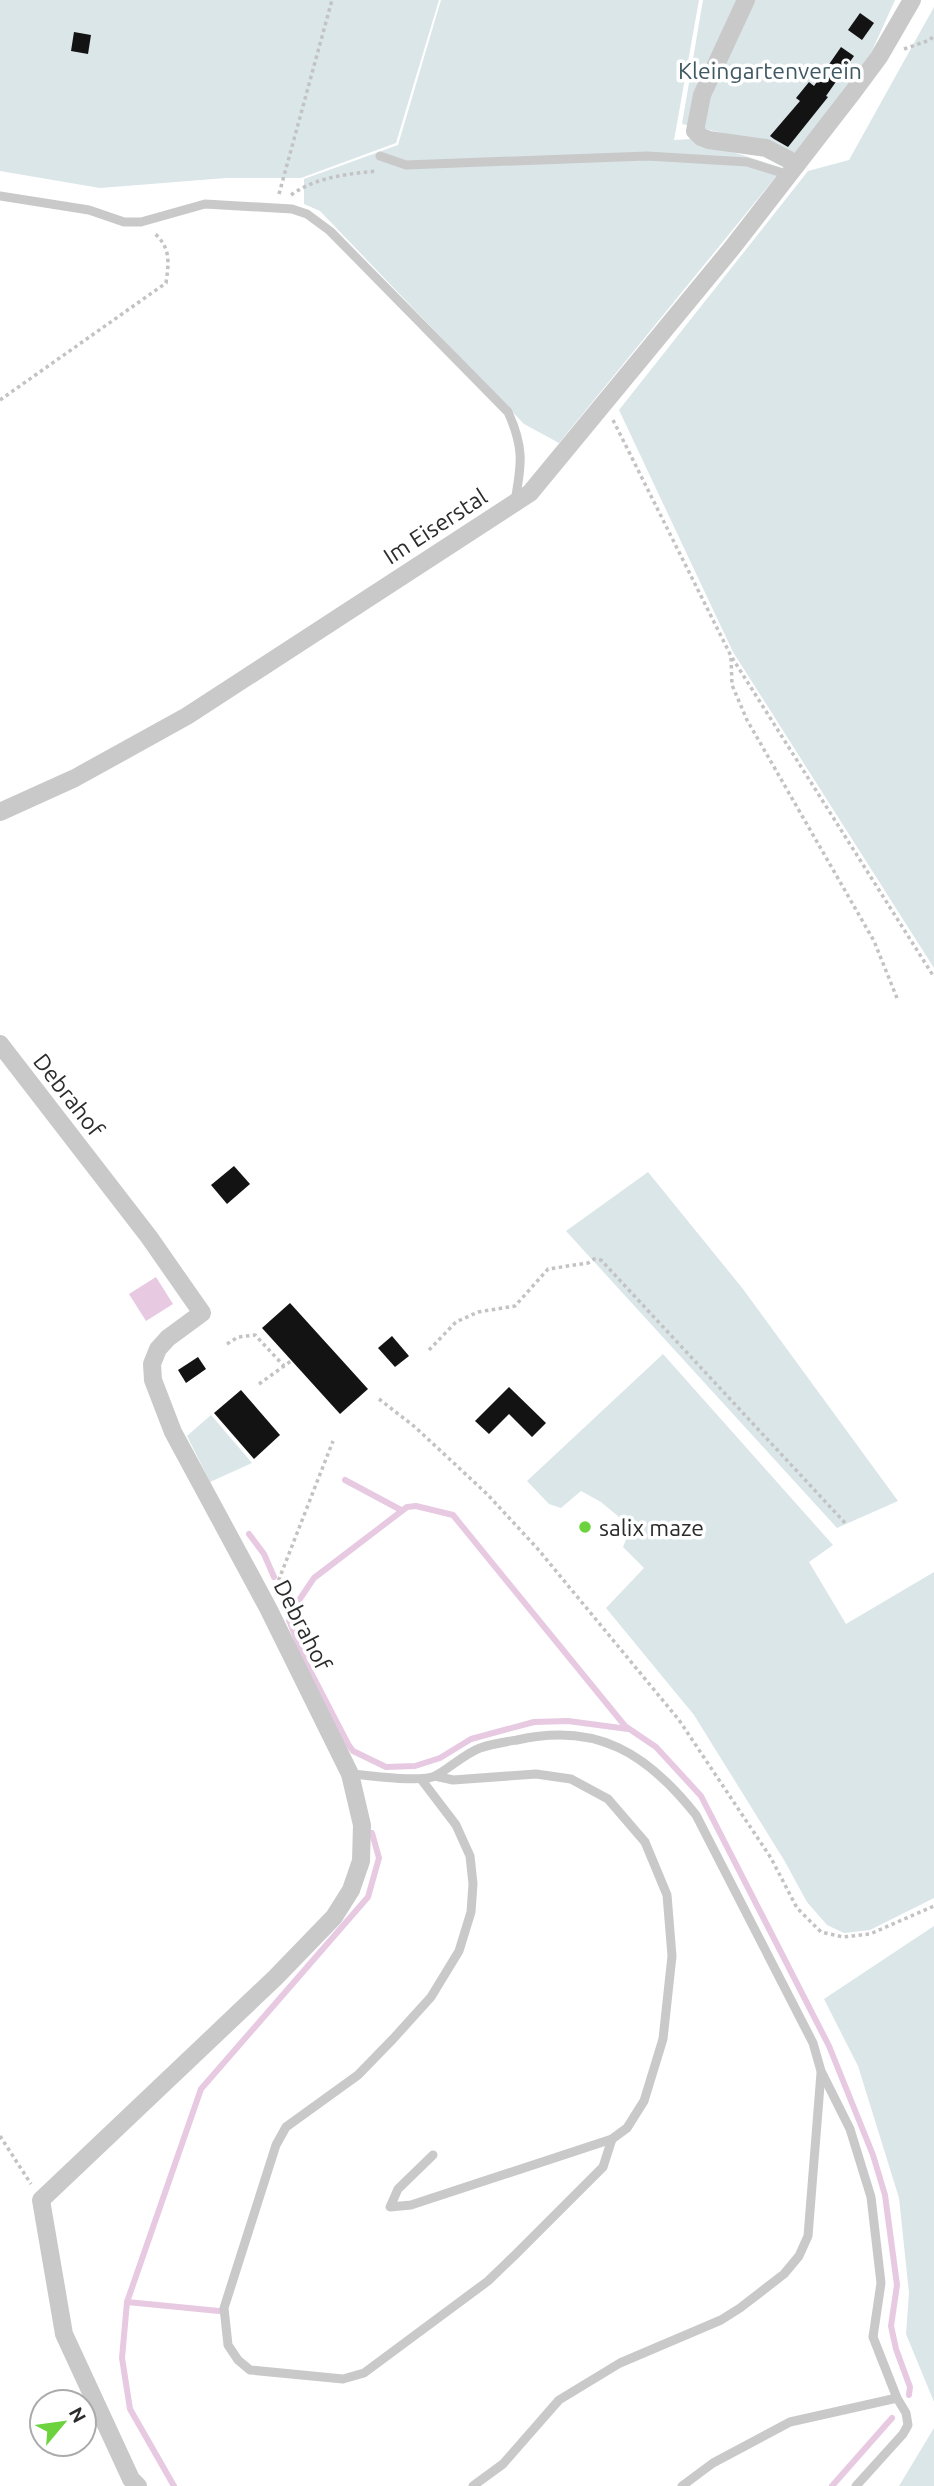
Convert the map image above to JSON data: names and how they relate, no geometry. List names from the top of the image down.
{
  "streets": {
    "street": ["Im Eiserstal", "Debrahof"]
  },
  "parks": ["Kleingartenverein"],
  "places": ["salix maze"],
  "north": "top right"
}
